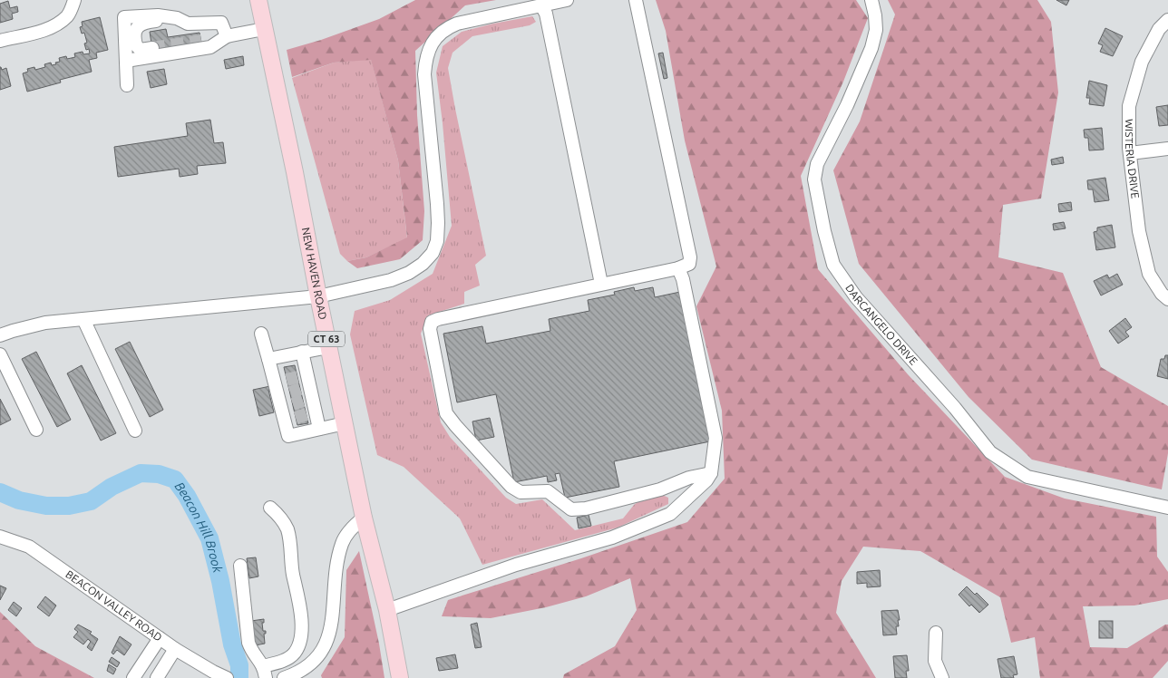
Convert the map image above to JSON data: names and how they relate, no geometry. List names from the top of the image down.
{
  "streets": {
    "main road": ["NEW HAVEN ROAD", "CT 63"],
    "street": ["WISTERIA DRIVE", "DARCANGELO DRIVE", "BEACON VALLEY ROAD"]
  },
  "water": ["Beacon Hill Brook"]
}
